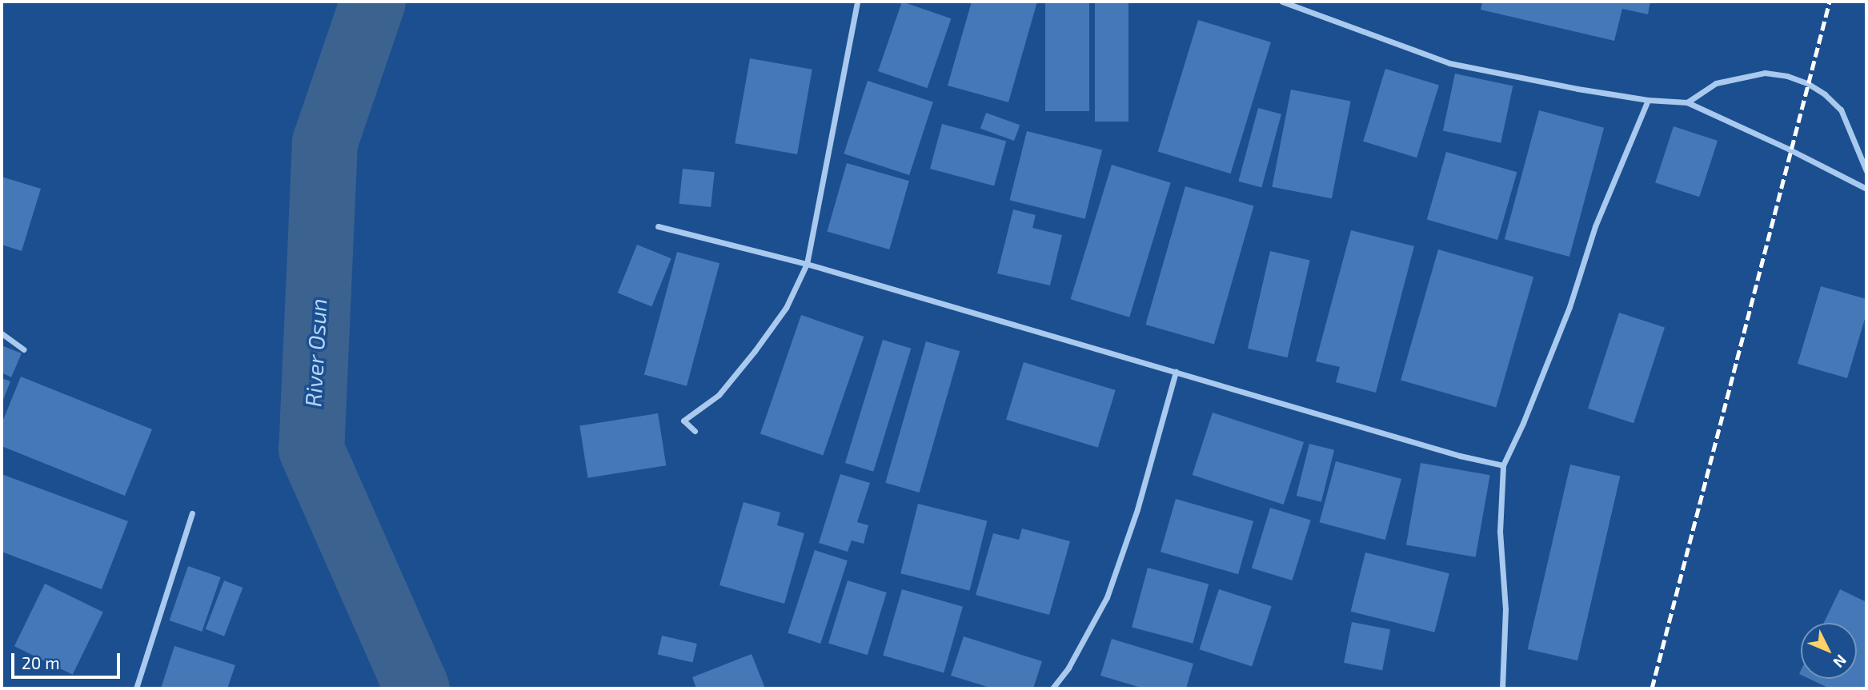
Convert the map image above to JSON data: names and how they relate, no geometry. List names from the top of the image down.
{
  "water": ["River Osun"],
  "scale_bar": "20 m",
  "north": "bottom right"
}
